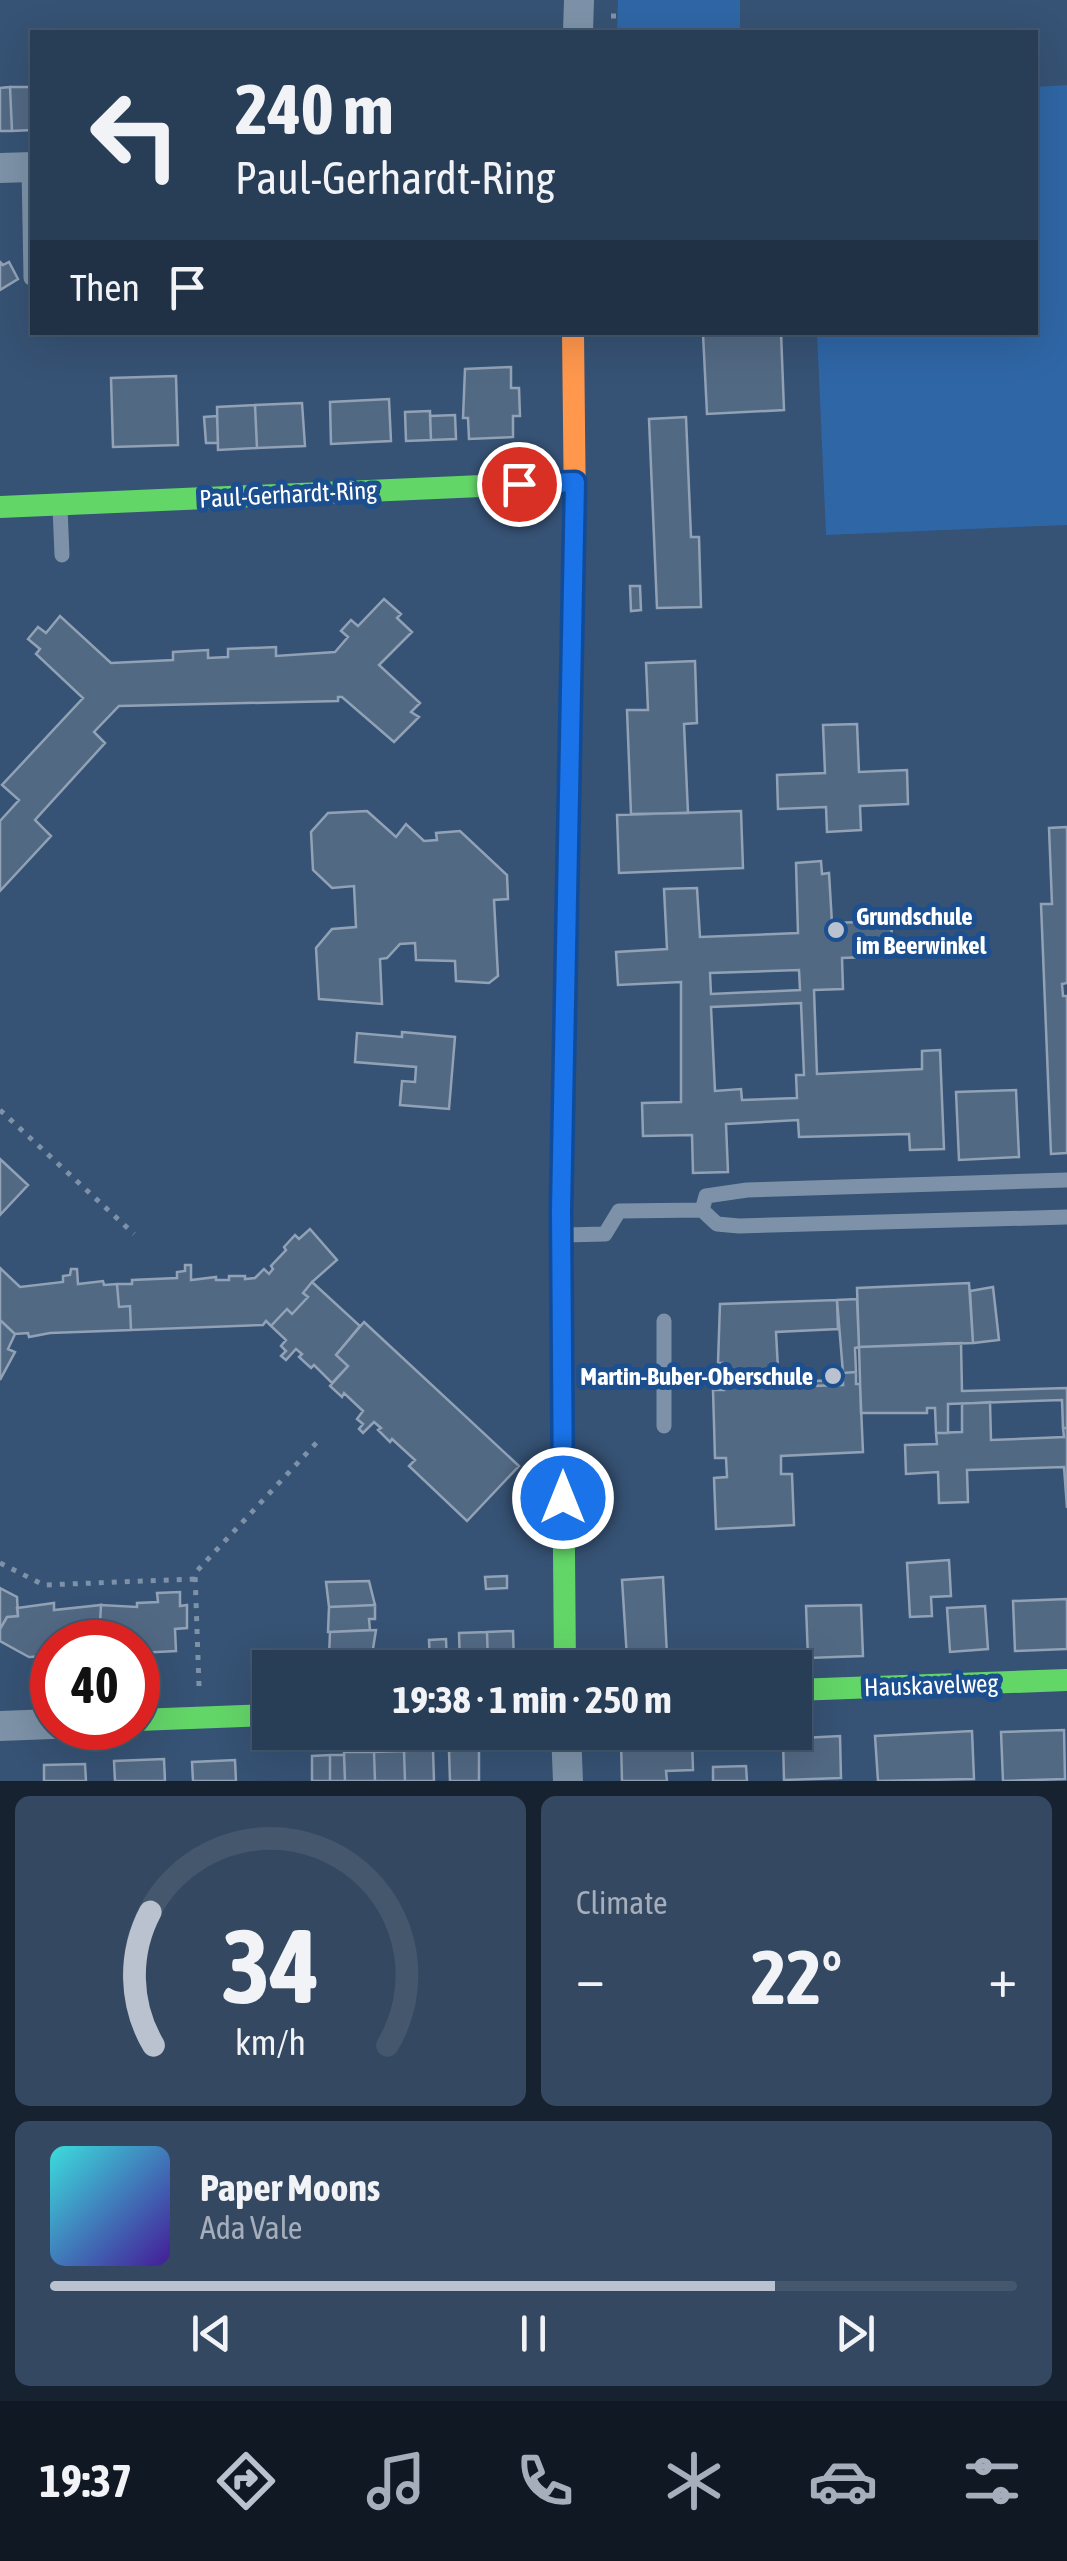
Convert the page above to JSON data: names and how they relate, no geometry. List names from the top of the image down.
{
  "streets": {
    "street": ["Paul-Gerhardt-Ring", "Hauskavelweg"]
  },
  "places": ["Grundschule im Beerwinkel", "Martin-Buber-Oberschule"],
  "page": {
    "turn": ["240 m", "Paul-Gerhardt-Ring"],
    "then": "Then",
    "limit": "40",
    "trip": "19:38 · 1 min · 250 m",
    "tile": "Climate",
    "heat": ["−", "22°", "+"],
    "song": ["Paper Moons", "Ada Vale"],
    "tabs": "19:37",
    "gauge": ["34", "km/h"]
  }
}
